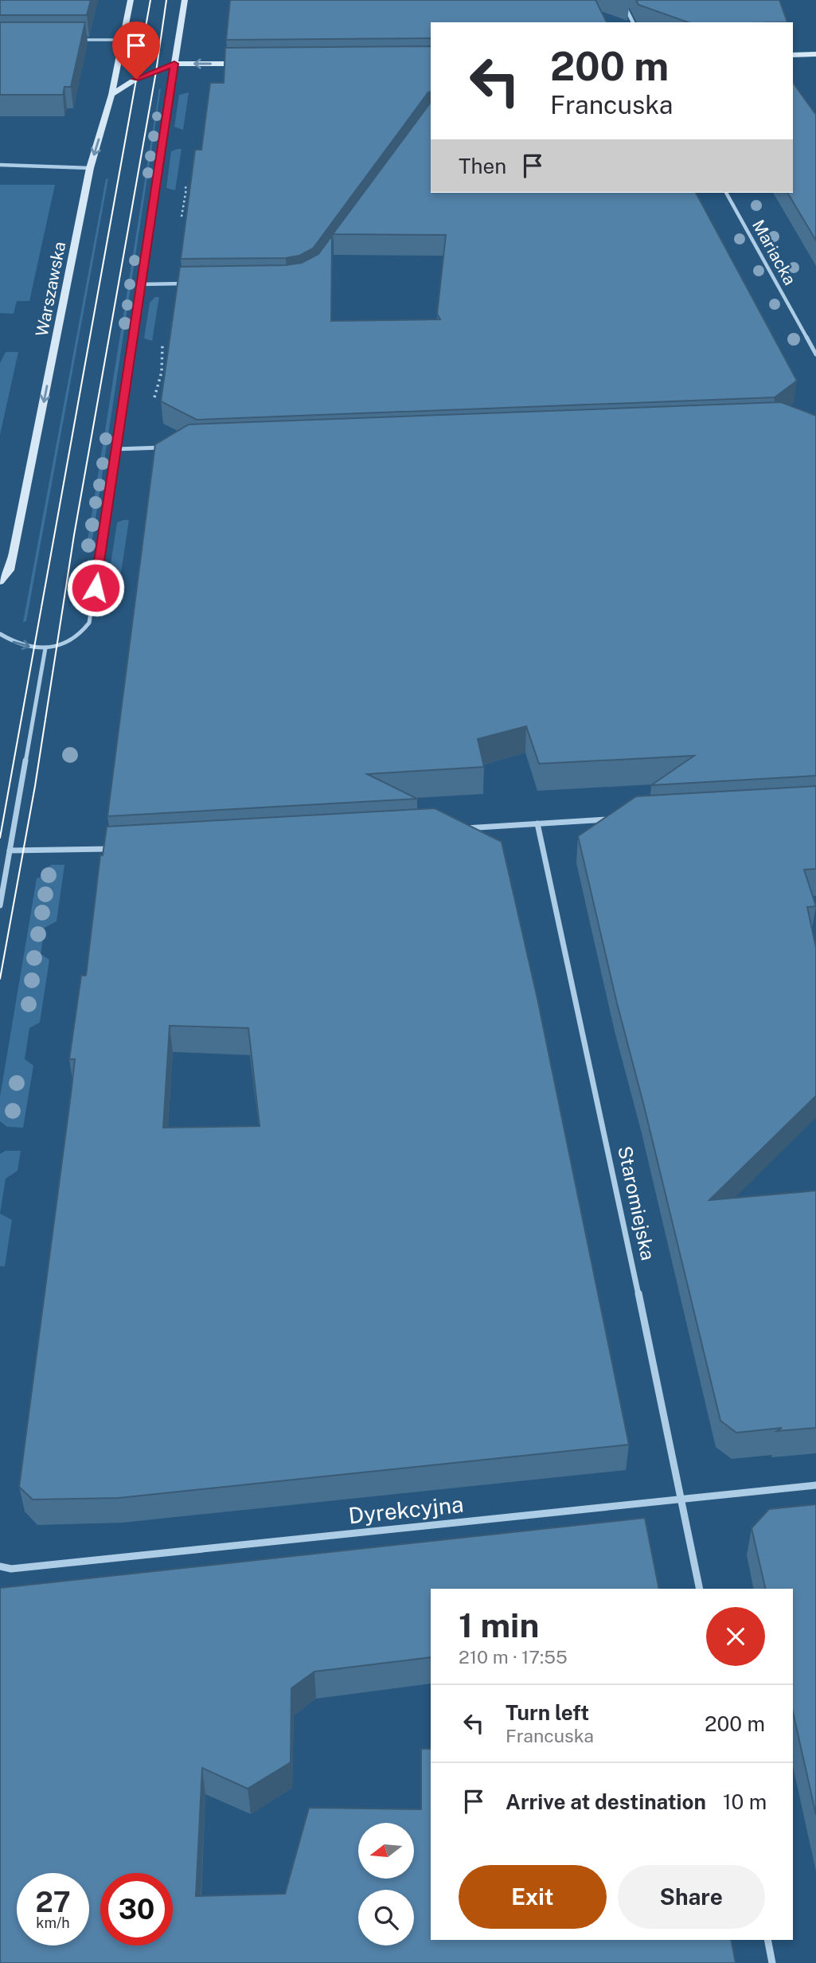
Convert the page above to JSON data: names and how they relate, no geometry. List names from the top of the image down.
{
  "streets": {
    "street": [
      "Mariacka",
      "Warszawska",
      "Staromiejska",
      "Dyrekcyjna"
    ]
  },
  "crossings": [
    ["Staromiejska", "Dyrekcyjna"]
  ],
  "north": "left",
  "page": {
    "turn": ["200 m", "Francuska"],
    "then": "Then",
    "heading": ["1 min", "210 m · 17:55"],
    "list": [
      {
        "name": "Turn left",
        "note": "Francuska",
        "value": "200 m"
      },
      {
        "name": "Arrive at destination",
        "value": "10 m"
      }
    ],
    "buttons": ["Exit", "Share"],
    "speed": "27 km/h",
    "limit": "30"
  }
}
